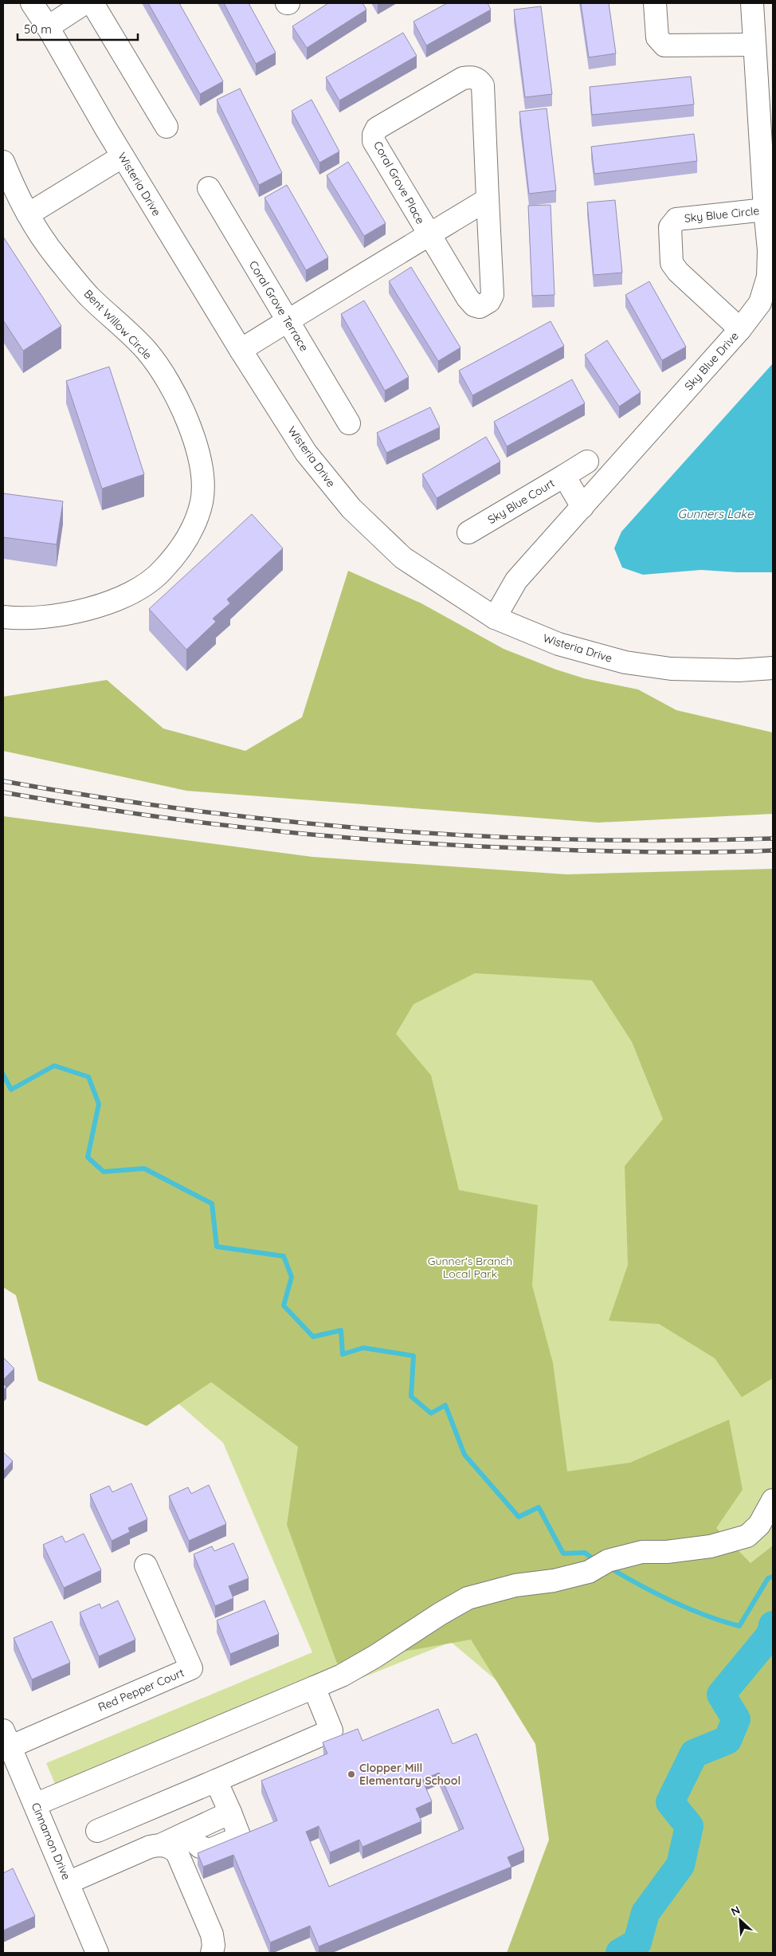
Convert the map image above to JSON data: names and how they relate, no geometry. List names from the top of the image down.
{
  "streets": {
    "street": [
      "Coral Grove Place",
      "Wisteria Drive",
      "Sky Blue Circle",
      "Coral Grove Terrace",
      "Bent Willow Circle",
      "Sky Blue Drive",
      "Sky Blue Court",
      "Red Pepper Court",
      "Cinnamon Drive"
    ]
  },
  "crossings": [
    ["Coral Grove Place", "Wisteria Drive"],
    ["Coral Grove Place", "Coral Grove Terrace"],
    ["Wisteria Drive", "Sky Blue Drive"],
    ["Sky Blue Circle", "Sky Blue Drive"],
    ["Sky Blue Drive", "Sky Blue Court"],
    ["Red Pepper Court", "Cinnamon Drive"]
  ],
  "water": ["Gunners Lake"],
  "parks": ["Gunner's Branch Local Park"],
  "places": ["Clopper Mill Elementary School"],
  "scale_bar": "50 m",
  "north": "top left"
}
